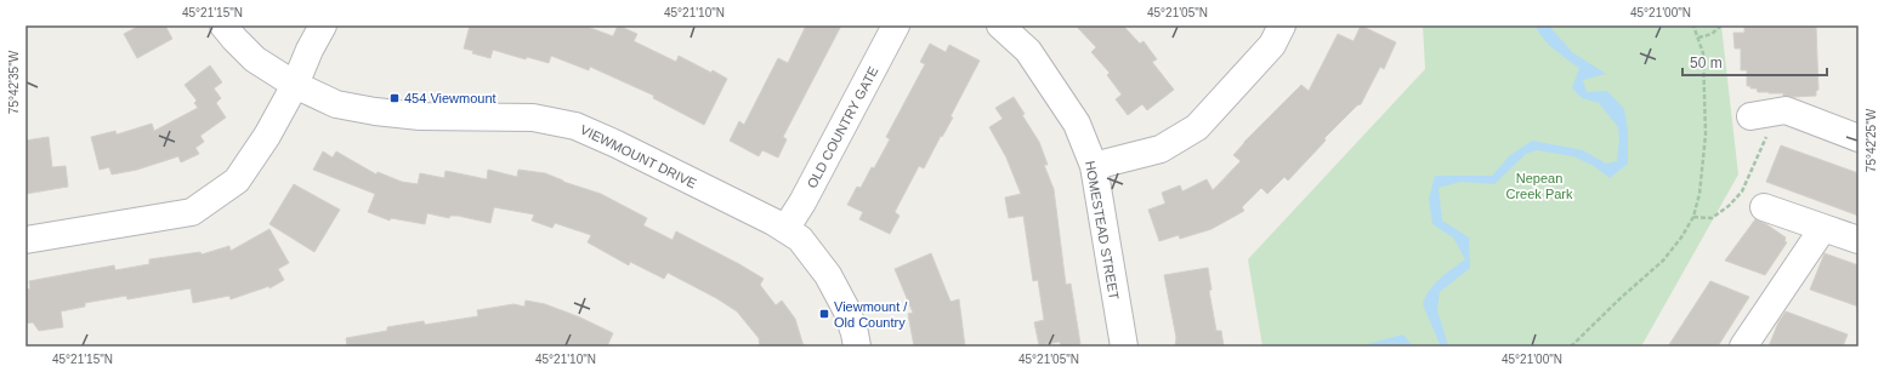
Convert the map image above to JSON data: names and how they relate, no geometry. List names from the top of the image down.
{
  "streets": {
    "street": ["OLD COUNTRY GATE", "VIEWMOUNT DRIVE", "HOMESTEAD STREET"]
  },
  "crossings": [
    ["OLD COUNTRY GATE", "VIEWMOUNT DRIVE"]
  ],
  "parks": ["Nepean Creek Park"],
  "places": {
    "transit": ["454 Viewmount", "Viewmount / Old Country"]
  },
  "scale_bar": "50 m",
  "coordinates": [
    "45°21'15\"N",
    "45°21'10\"N",
    "45°21'05\"N",
    "45°21'00\"N",
    "75°42'35\"W",
    "75°42'25\"W"
  ]
}
